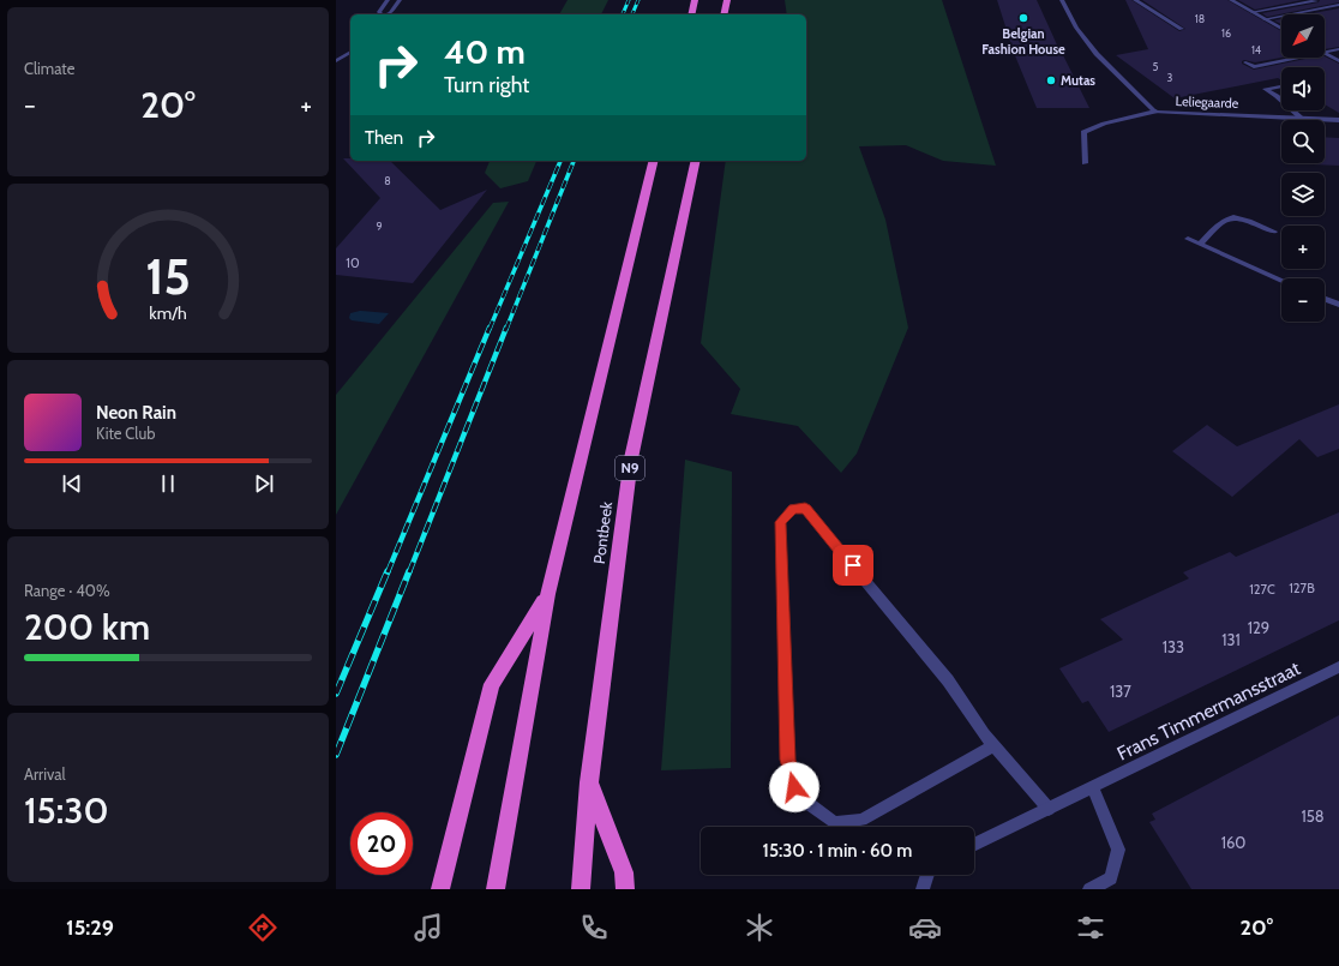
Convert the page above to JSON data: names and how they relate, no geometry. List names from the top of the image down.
{
  "streets": {
    "highway": ["N9", "Pontbeek"],
    "street": ["Leliegaarde", "Frans Timmermansstraat"]
  },
  "places": ["Belgian Fashion House", "Mutas"],
  "house_numbers": [
    "18",
    "16",
    "14",
    "5",
    "3",
    "8",
    "9",
    "10",
    "127B",
    "127C",
    "129",
    "131",
    "133",
    "137",
    "158",
    "160"
  ],
  "north": "bottom left",
  "page": {
    "tile": [
      "Climate",
      ["Range · 40%", "200 km"],
      ["Arrival", "15:30"]
    ],
    "map_buttons": ["+", "−"],
    "turn": ["40 m", "Turn right"],
    "heat": ["−", "20°", "+"],
    "then": "Then",
    "song": ["Neon Rain", "Kite Club"],
    "limit": "20",
    "trip": "15:30 · 1 min · 60 m",
    "tabs": ["15:29", "20°"],
    "gauge": ["15", "km/h"]
  }
}
